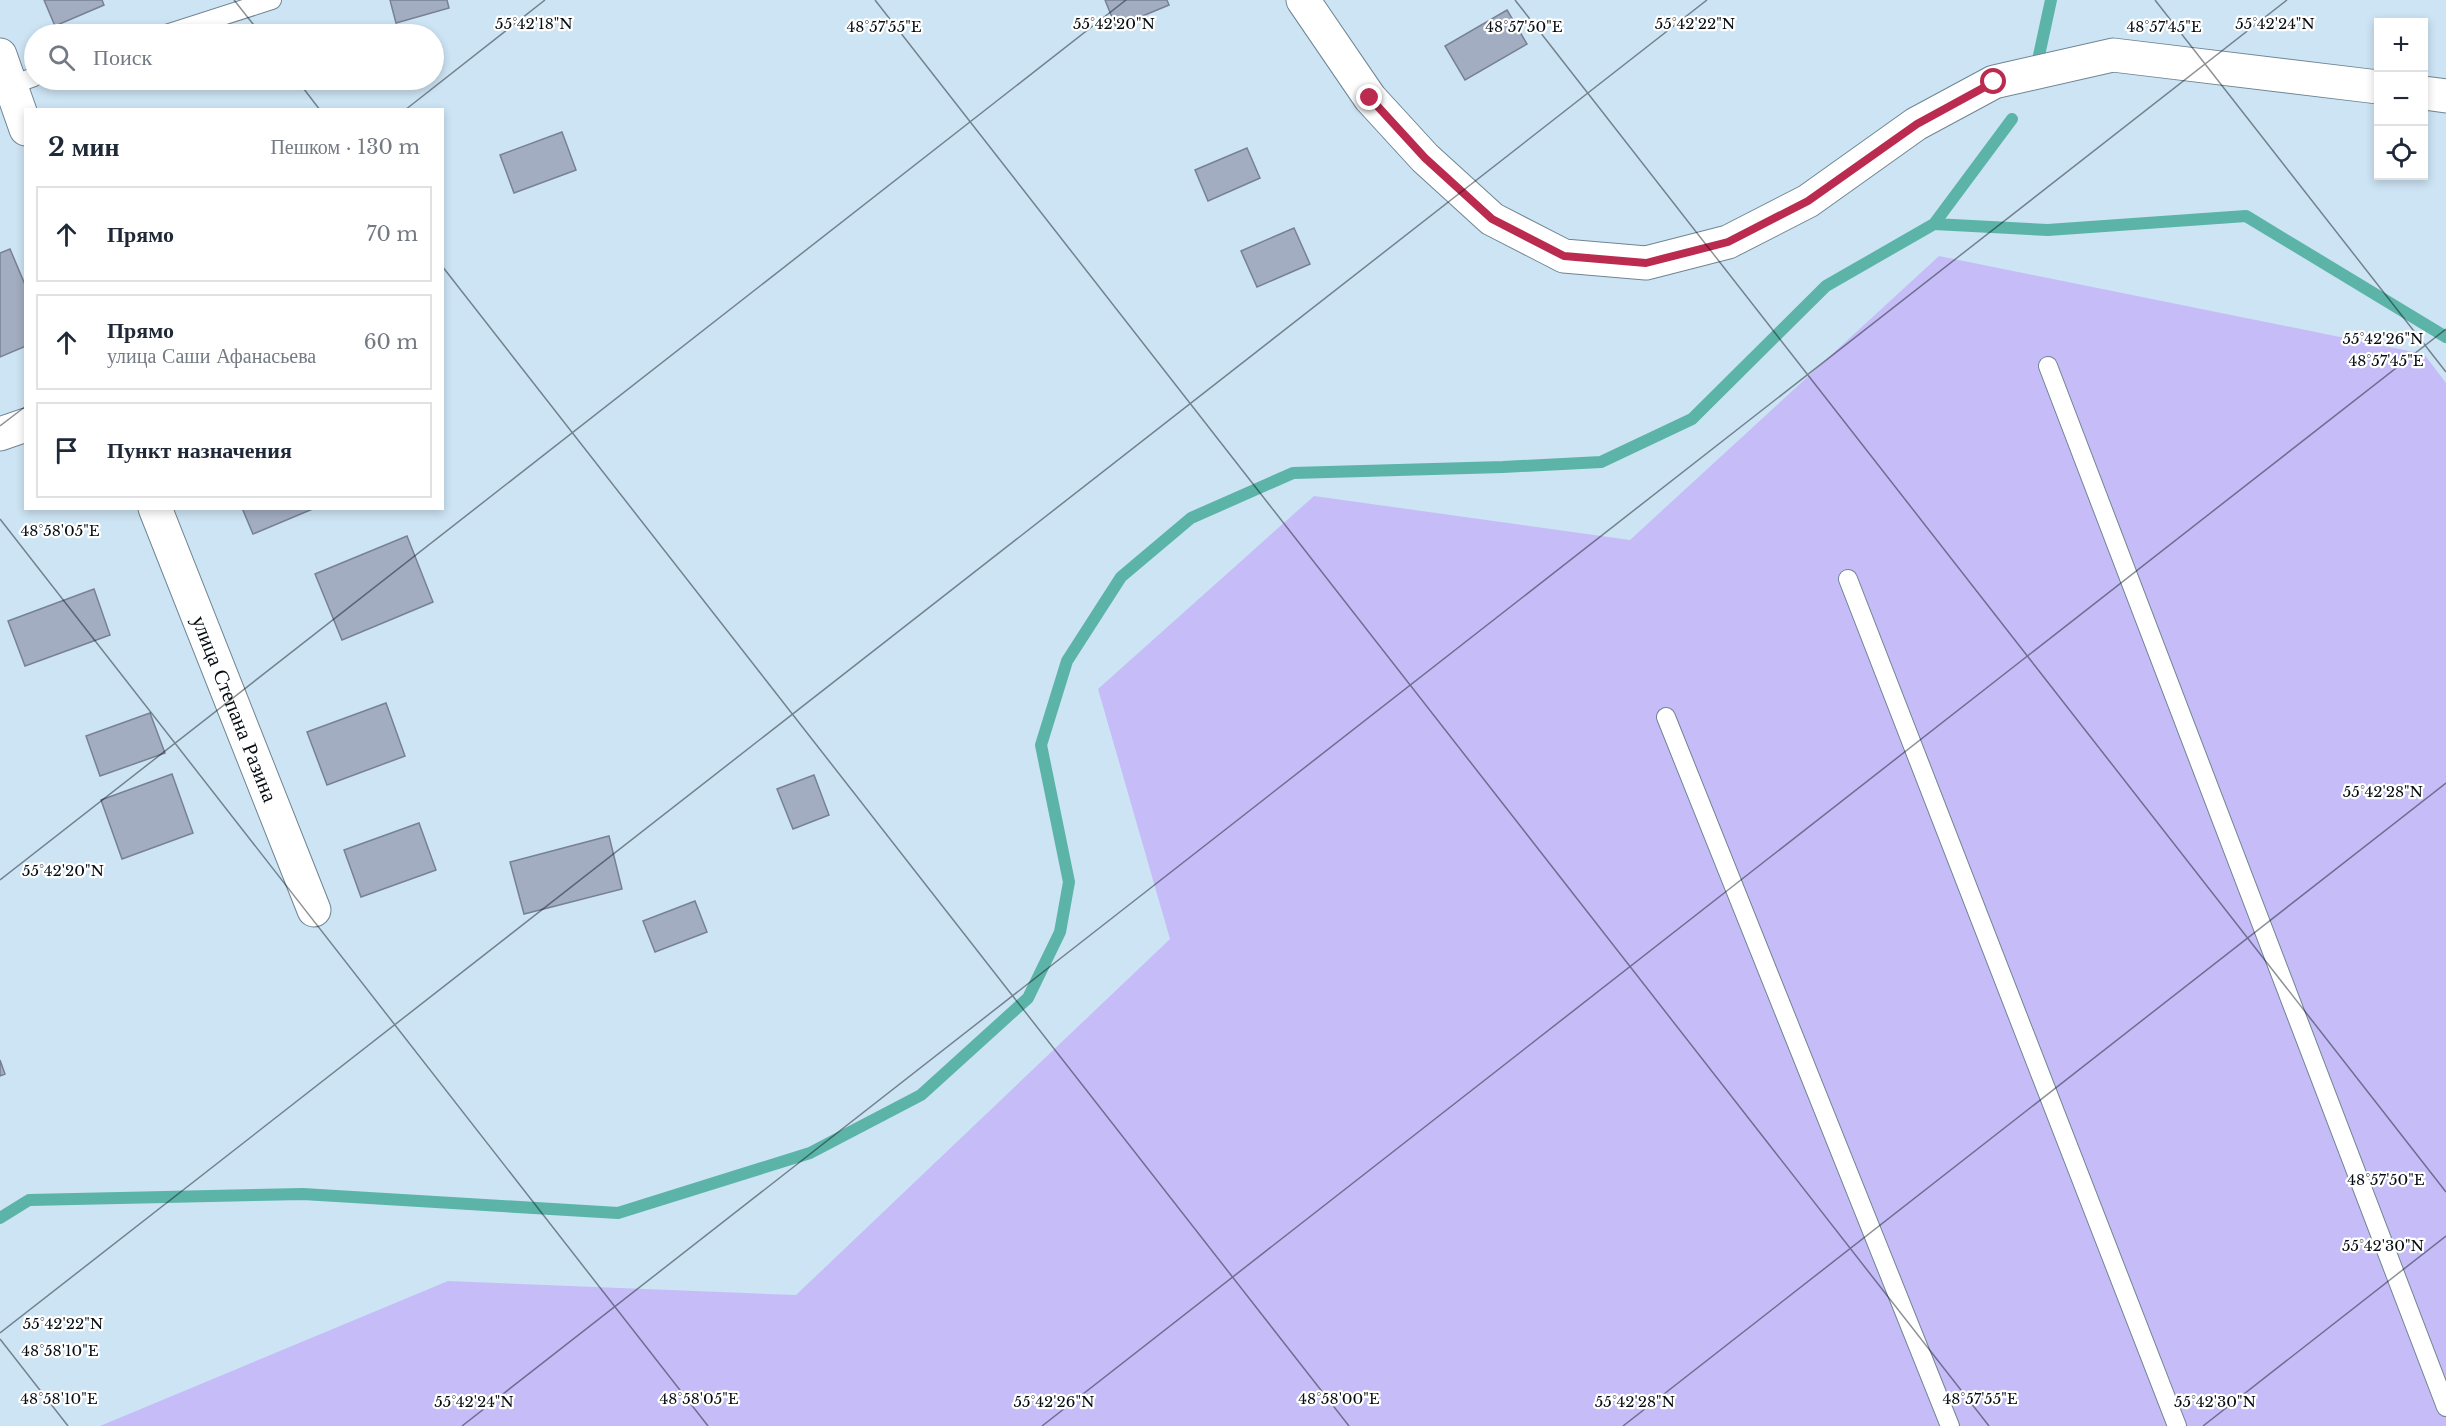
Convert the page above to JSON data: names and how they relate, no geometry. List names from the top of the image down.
{
  "streets": {
    "street": ["улица Степана Разина"]
  },
  "page": {
    "map_buttons": ["+", "−"],
    "search": "Поиск",
    "heading": ["2 мин", "Пешком · 130 m"],
    "list": [
      ["Прямо", "70 m"],
      ["Прямо", "улица Саши Афанасьева", "60 m"],
      "Пункт назначения"
    ]
  },
  "coordinates": [
    "55°42'18\"N",
    "55°42'20\"N",
    "55°42'22\"N",
    "55°42'24\"N",
    "48°57'50\"E",
    "48°57'45\"E",
    "48°57'55\"E",
    "55°42'26\"N",
    "48°58'05\"E",
    "55°42'28\"N",
    "55°42'30\"N",
    "48°58'10\"E",
    "48°58'00\"E"
  ]
}
